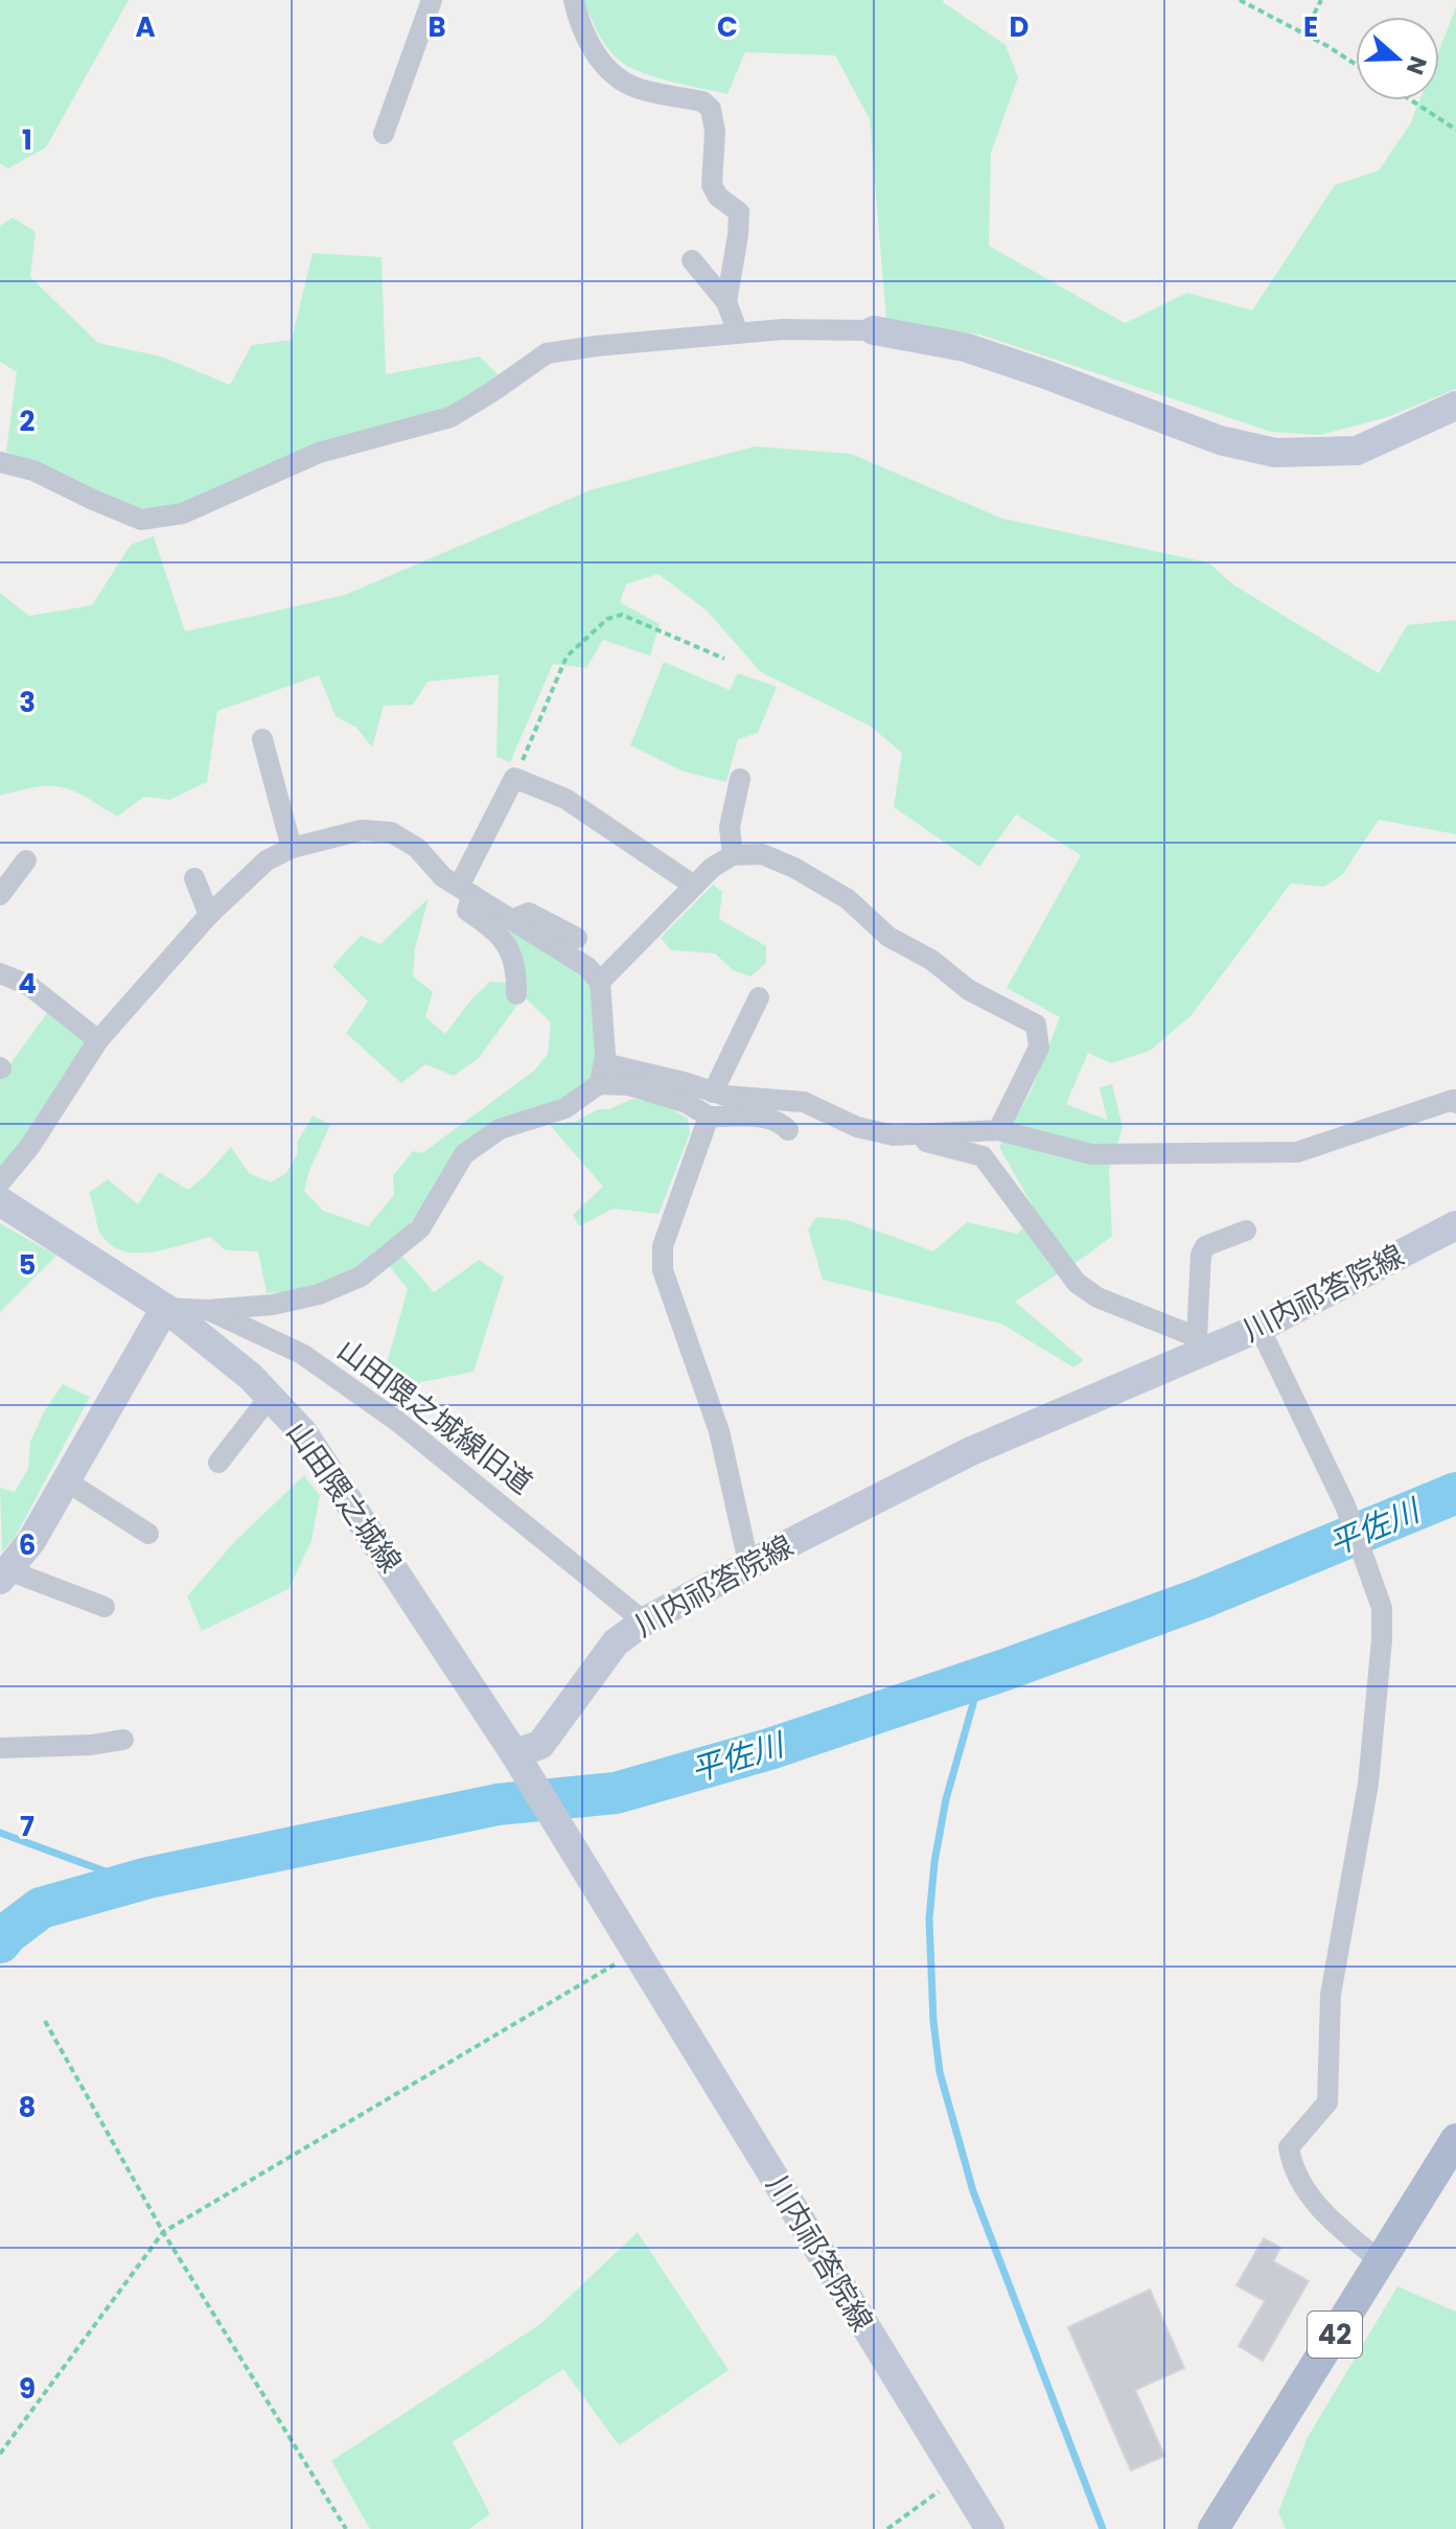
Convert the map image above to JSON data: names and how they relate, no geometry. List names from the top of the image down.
{
  "streets": {
    "main road": ["川内祁答院線", "山田隈之城線", "42"],
    "street": ["山田隈之城線旧道"]
  },
  "crossings": [
    ["川内祁答院線", "山田隈之城線旧道"],
    ["川内祁答院線", "山田隈之城線"],
    ["山田隈之城線旧道", "山田隈之城線"]
  ],
  "water": ["平佐川"],
  "north": "right",
  "grid": {
    "columns": [
      "A",
      "B",
      "C",
      "D",
      "E"
    ],
    "rows": [
      "1",
      "2",
      "3",
      "4",
      "5",
      "6",
      "7",
      "8",
      "9"
    ]
  }
}
